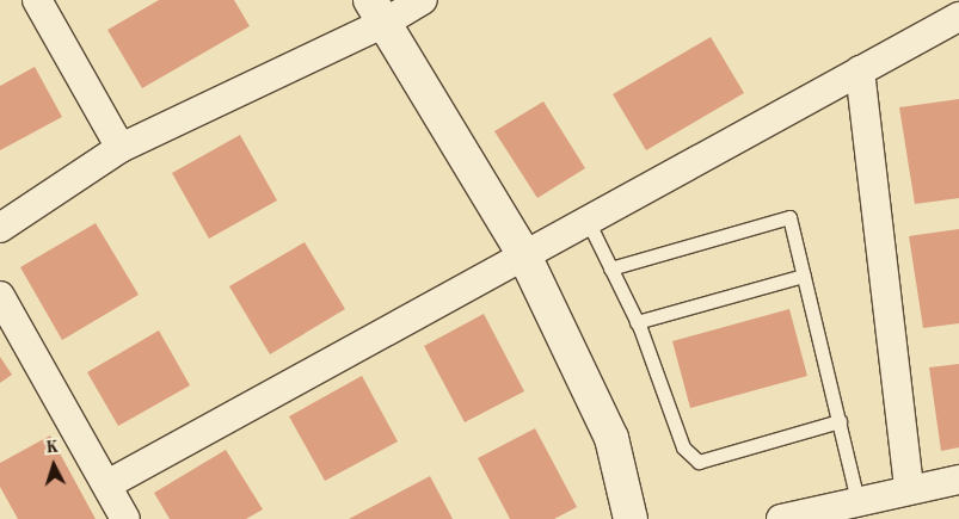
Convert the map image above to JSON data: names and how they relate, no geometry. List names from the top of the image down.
{
  "north": "top"
}
